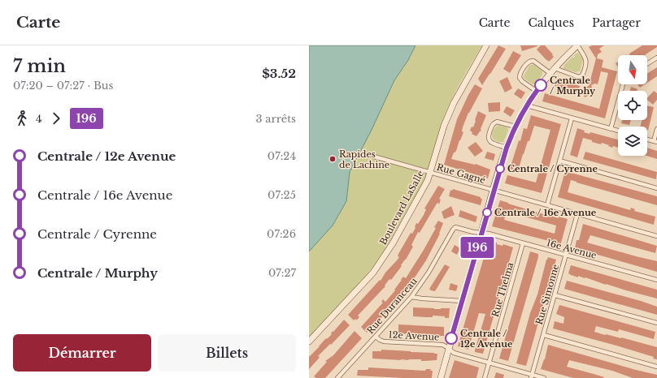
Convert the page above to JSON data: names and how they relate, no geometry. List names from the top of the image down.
{
  "streets": {
    "street": [
      "Rue Gagné",
      "Boulevard LaSalle",
      "16e Avenue",
      "Rue Thelma",
      "Rue Simonne",
      "Rue Duranceau",
      "12e Avenue"
    ]
  },
  "crossings": [
    ["Rue Gagné", "Boulevard LaSalle"],
    ["Rue Gagné", "Rue Simonne"],
    ["16e Avenue", "Rue Thelma"],
    ["16e Avenue", "Rue Simonne"],
    ["16e Avenue", "Rue Duranceau"],
    ["Rue Thelma", "12e Avenue"],
    ["Rue Simonne", "12e Avenue"],
    ["Rue Duranceau", "12e Avenue"]
  ],
  "places": [
    "Centrale / Murphy",
    "Rapides de Lachine",
    "Centrale / Cyrenne",
    "Centrale / 16e Avenue",
    "Centrale / 12e Avenue"
  ],
  "lines": ["bus line 196"],
  "north": "bottom",
  "page": {
    "header": "Carte",
    "nav": ["Carte", "Calques", "Partager"],
    "heading": ["7 min", "07:20 – 07:27 · Bus", "$3.52"],
    "on_map": "196",
    "legs": ["4", "196", "3 arrêts"],
    "list": [
      {
        "name": "Centrale / 12e Avenue",
        "value": "07:24"
      },
      {
        "name": "Centrale / 16e Avenue",
        "value": "07:25"
      },
      {
        "name": "Centrale / Cyrenne",
        "value": "07:26"
      },
      {
        "name": "Centrale / Murphy",
        "value": "07:27"
      }
    ],
    "buttons": ["Démarrer", "Billets"]
  }
}
